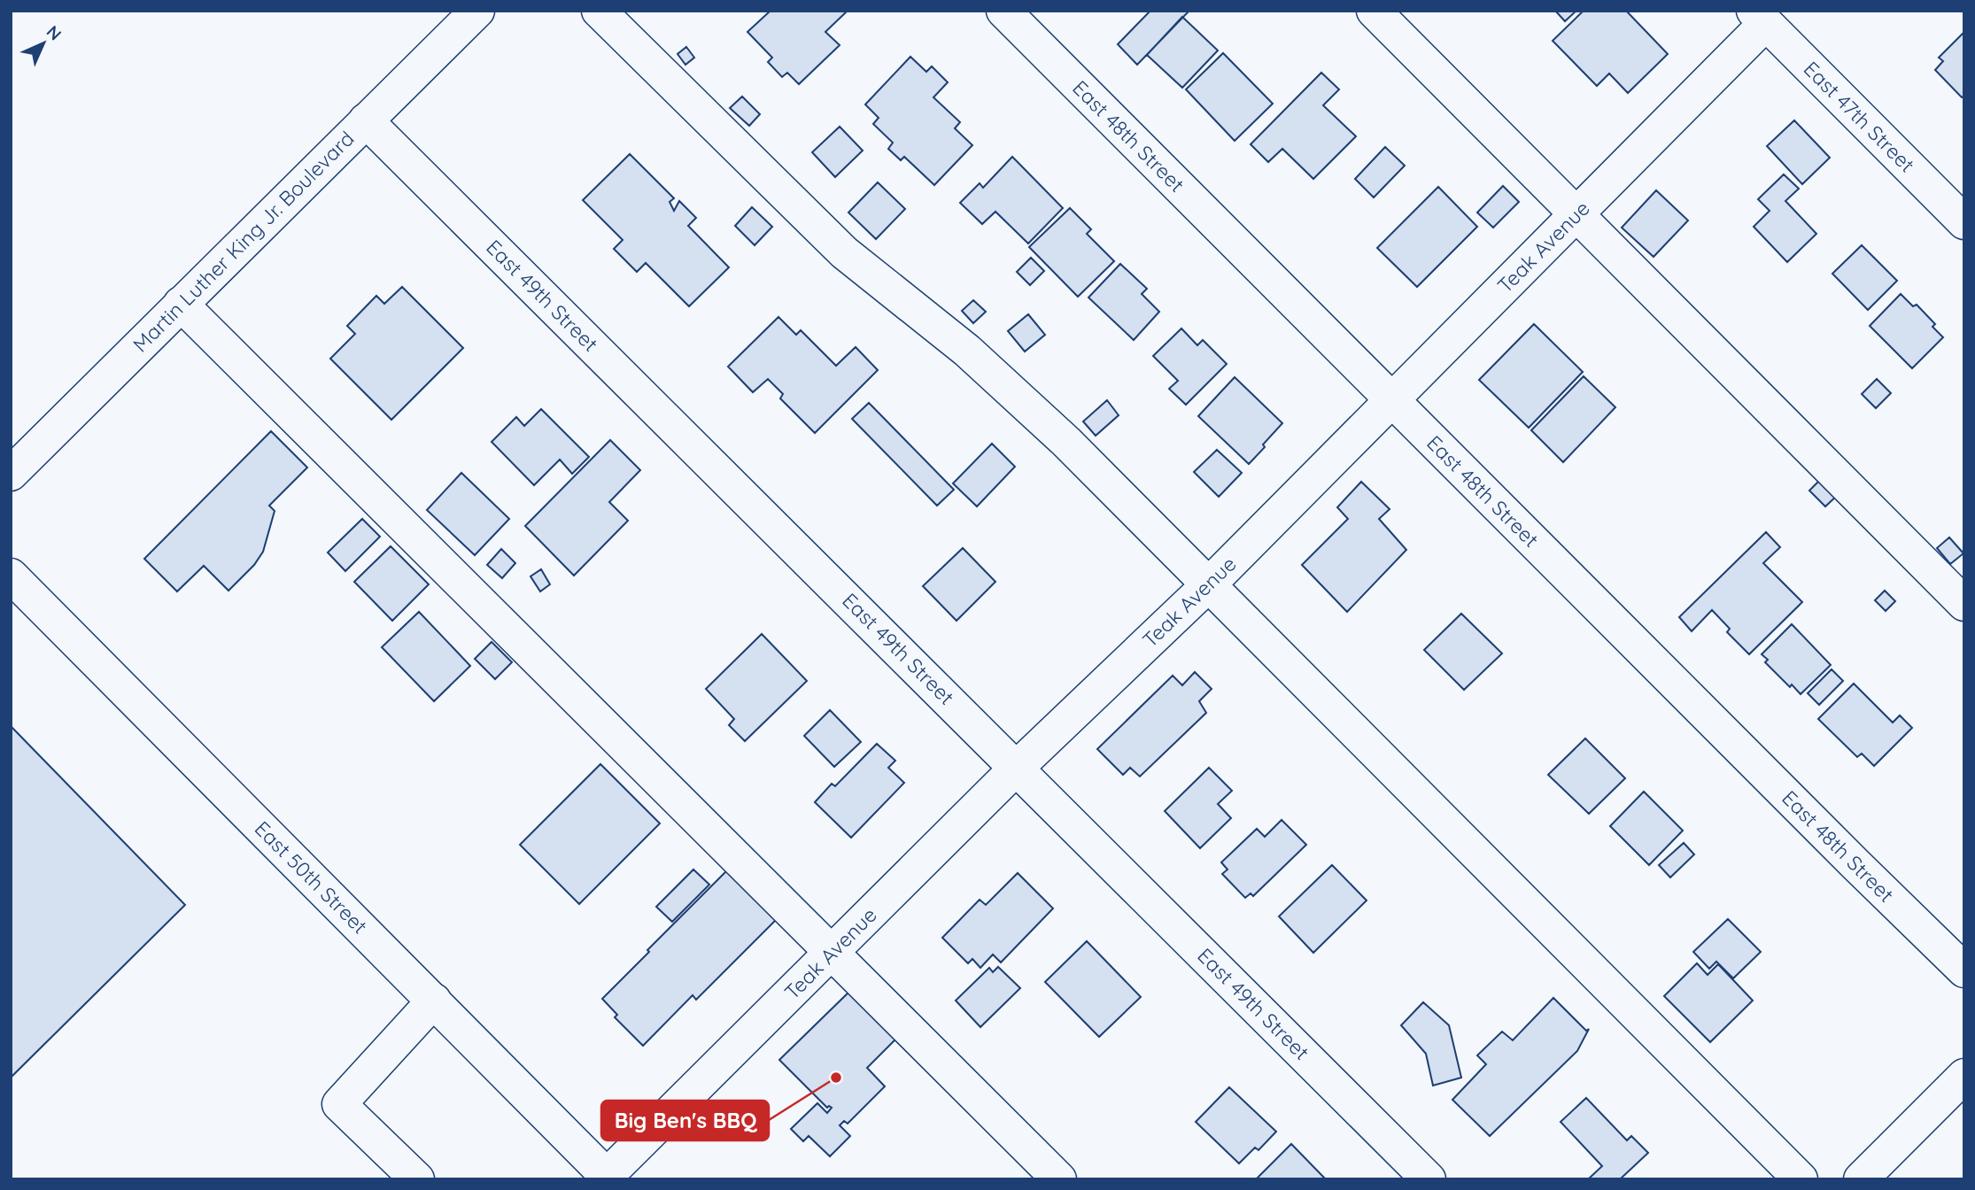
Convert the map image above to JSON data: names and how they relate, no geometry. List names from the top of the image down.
{
  "streets": {
    "street": [
      "East 47th Street",
      "East 48th Street",
      "Martin Luther King Jr. Boulevard",
      "Teak Avenue",
      "East 49th Street",
      "East 50th Street"
    ]
  },
  "crossings": [
    ["East 47th Street", "Teak Avenue"],
    ["East 48th Street", "Teak Avenue"],
    ["Martin Luther King Jr. Boulevard", "East 49th Street"],
    ["Teak Avenue", "East 49th Street"],
    ["Teak Avenue", "East 50th Street"]
  ],
  "places": ["Big Ben's BBQ"],
  "north": "top right"
}
